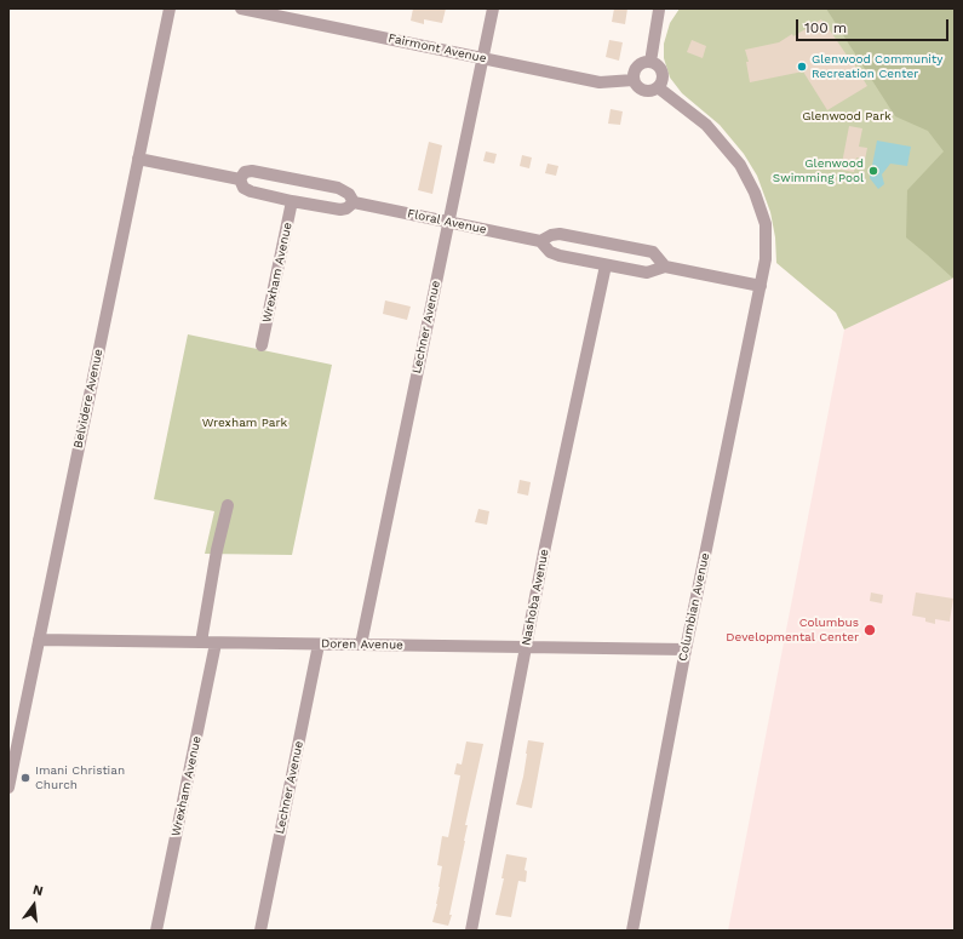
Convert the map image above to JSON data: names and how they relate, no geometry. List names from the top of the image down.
{
  "streets": {
    "street": [
      "Fairmont Avenue",
      "Floral Avenue",
      "Wrexham Avenue",
      "Lechner Avenue",
      "Belvidere Avenue",
      "Nashoba Avenue",
      "Columbian Avenue",
      "Doren Avenue"
    ]
  },
  "crossings": [
    ["Fairmont Avenue", "Floral Avenue"],
    ["Fairmont Avenue", "Lechner Avenue"],
    ["Fairmont Avenue", "Columbian Avenue"],
    ["Floral Avenue", "Wrexham Avenue"],
    ["Floral Avenue", "Lechner Avenue"],
    ["Floral Avenue", "Belvidere Avenue"],
    ["Floral Avenue", "Nashoba Avenue"],
    ["Floral Avenue", "Columbian Avenue"],
    ["Wrexham Avenue", "Doren Avenue"],
    ["Lechner Avenue", "Doren Avenue"],
    ["Belvidere Avenue", "Doren Avenue"],
    ["Nashoba Avenue", "Doren Avenue"],
    ["Columbian Avenue", "Doren Avenue"]
  ],
  "parks": ["Glenwood Park", "Wrexham Park"],
  "places": [
    "Glenwood Community Recreation Center",
    "Glenwood Swimming Pool",
    "Columbus Developmental Center",
    "Imani Christian Church"
  ],
  "scale_bar": "100 m",
  "north": "top"
}
